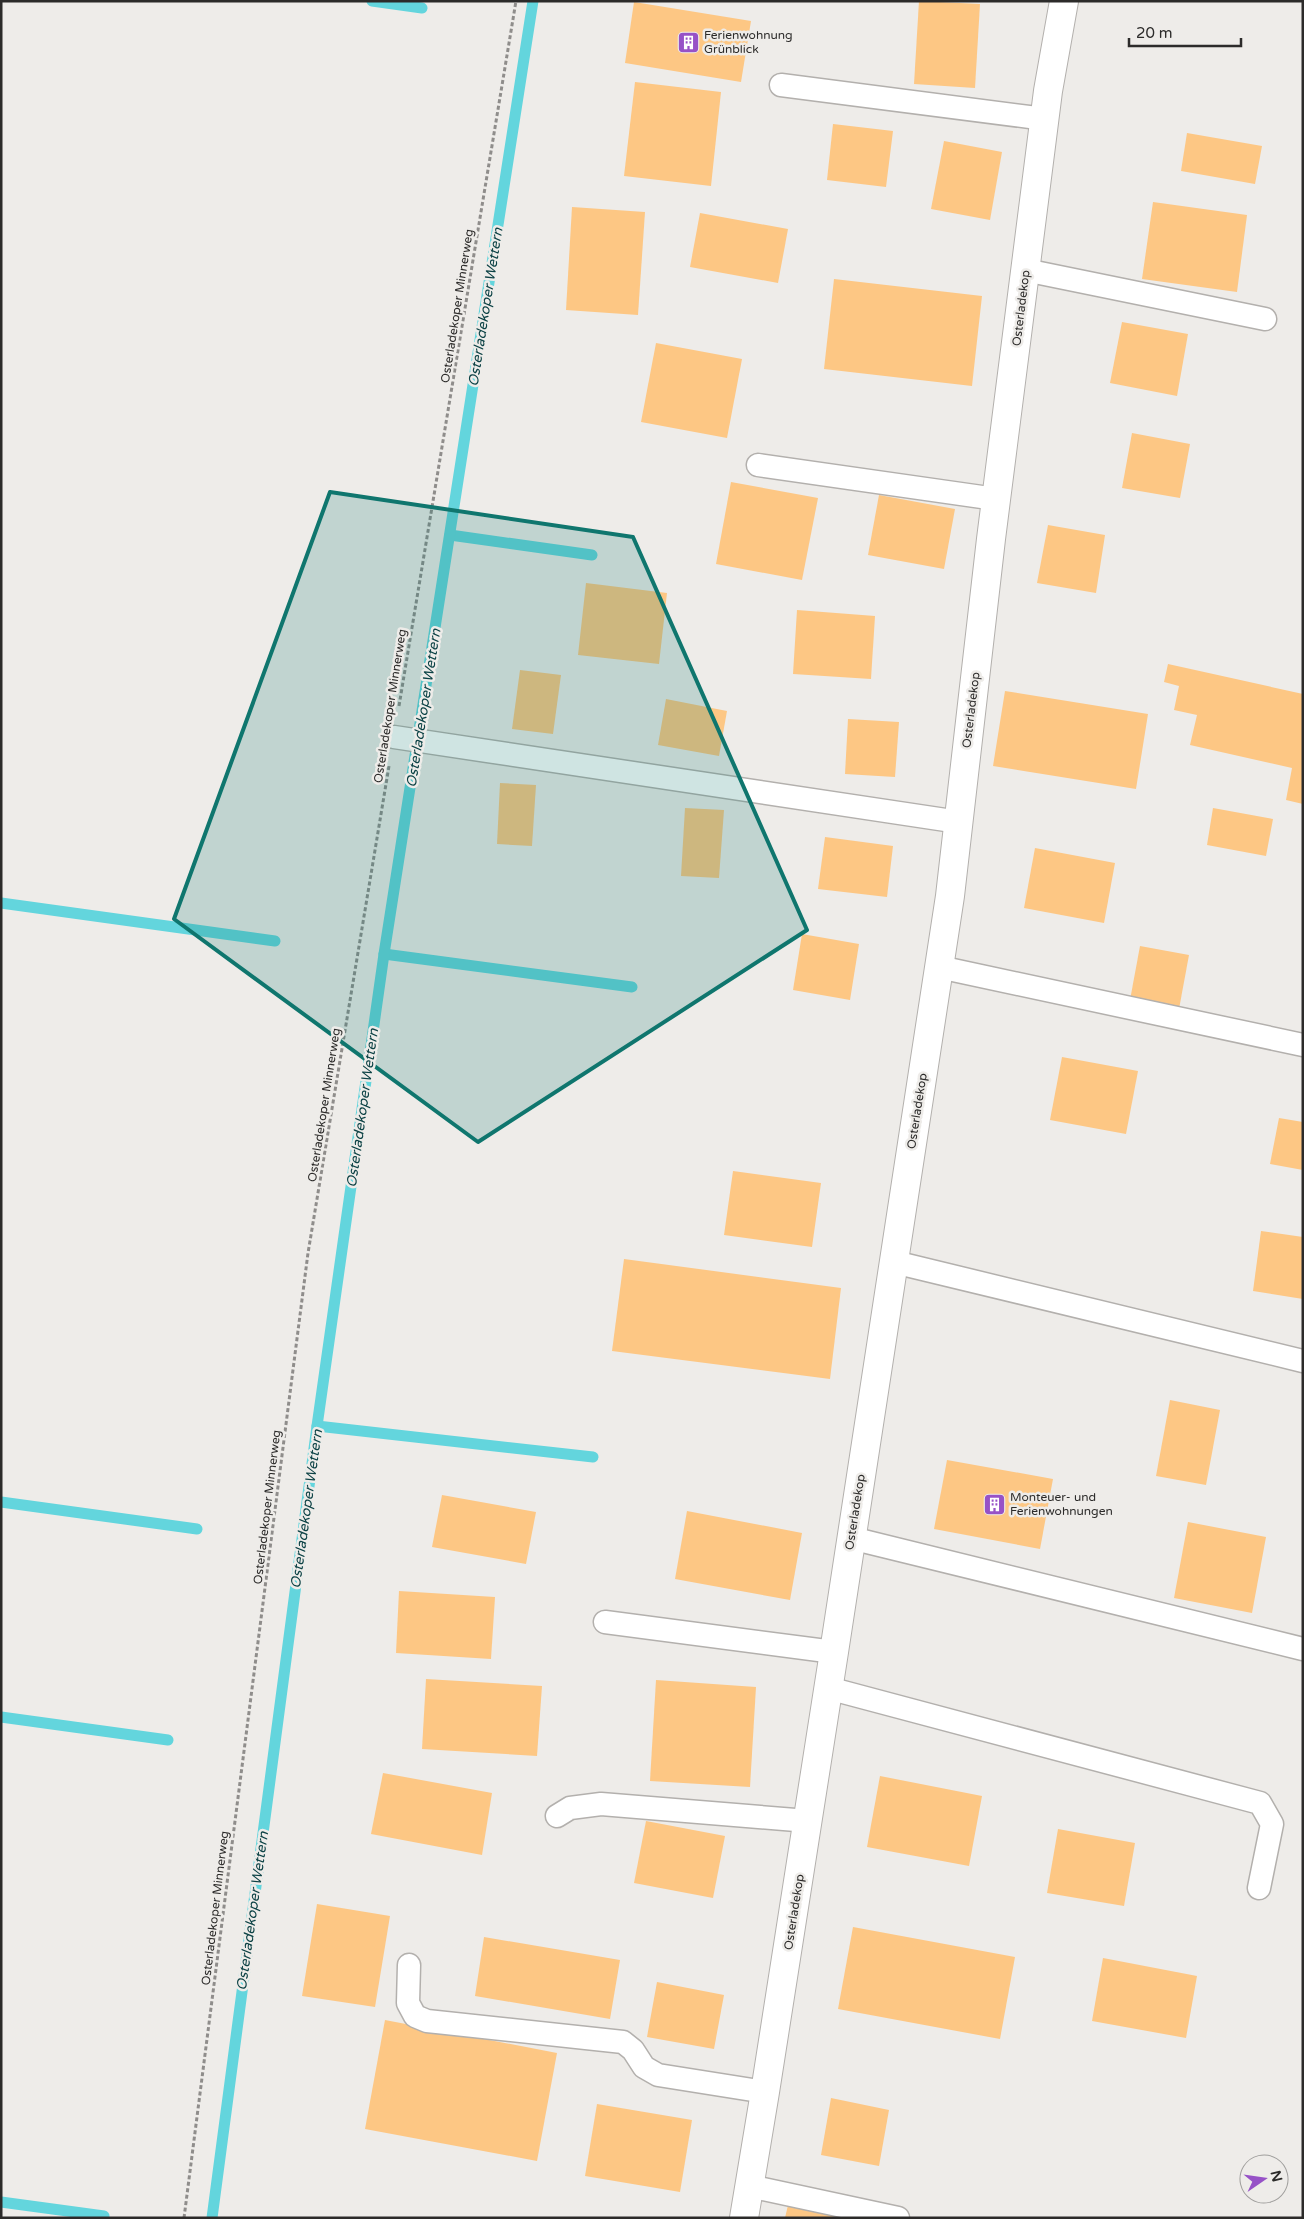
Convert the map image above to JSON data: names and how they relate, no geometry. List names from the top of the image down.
{
  "streets": {
    "street": ["Osterladekop"],
    "path": ["Osterladekoper Minnerweg"]
  },
  "water": ["Osterladekoper Wettern"],
  "places": {
    "building": ["Ferienwohnung Grünblick", "Monteuer- und Ferienwohnungen"]
  },
  "scale_bar": "20 m",
  "north": "right"
}
